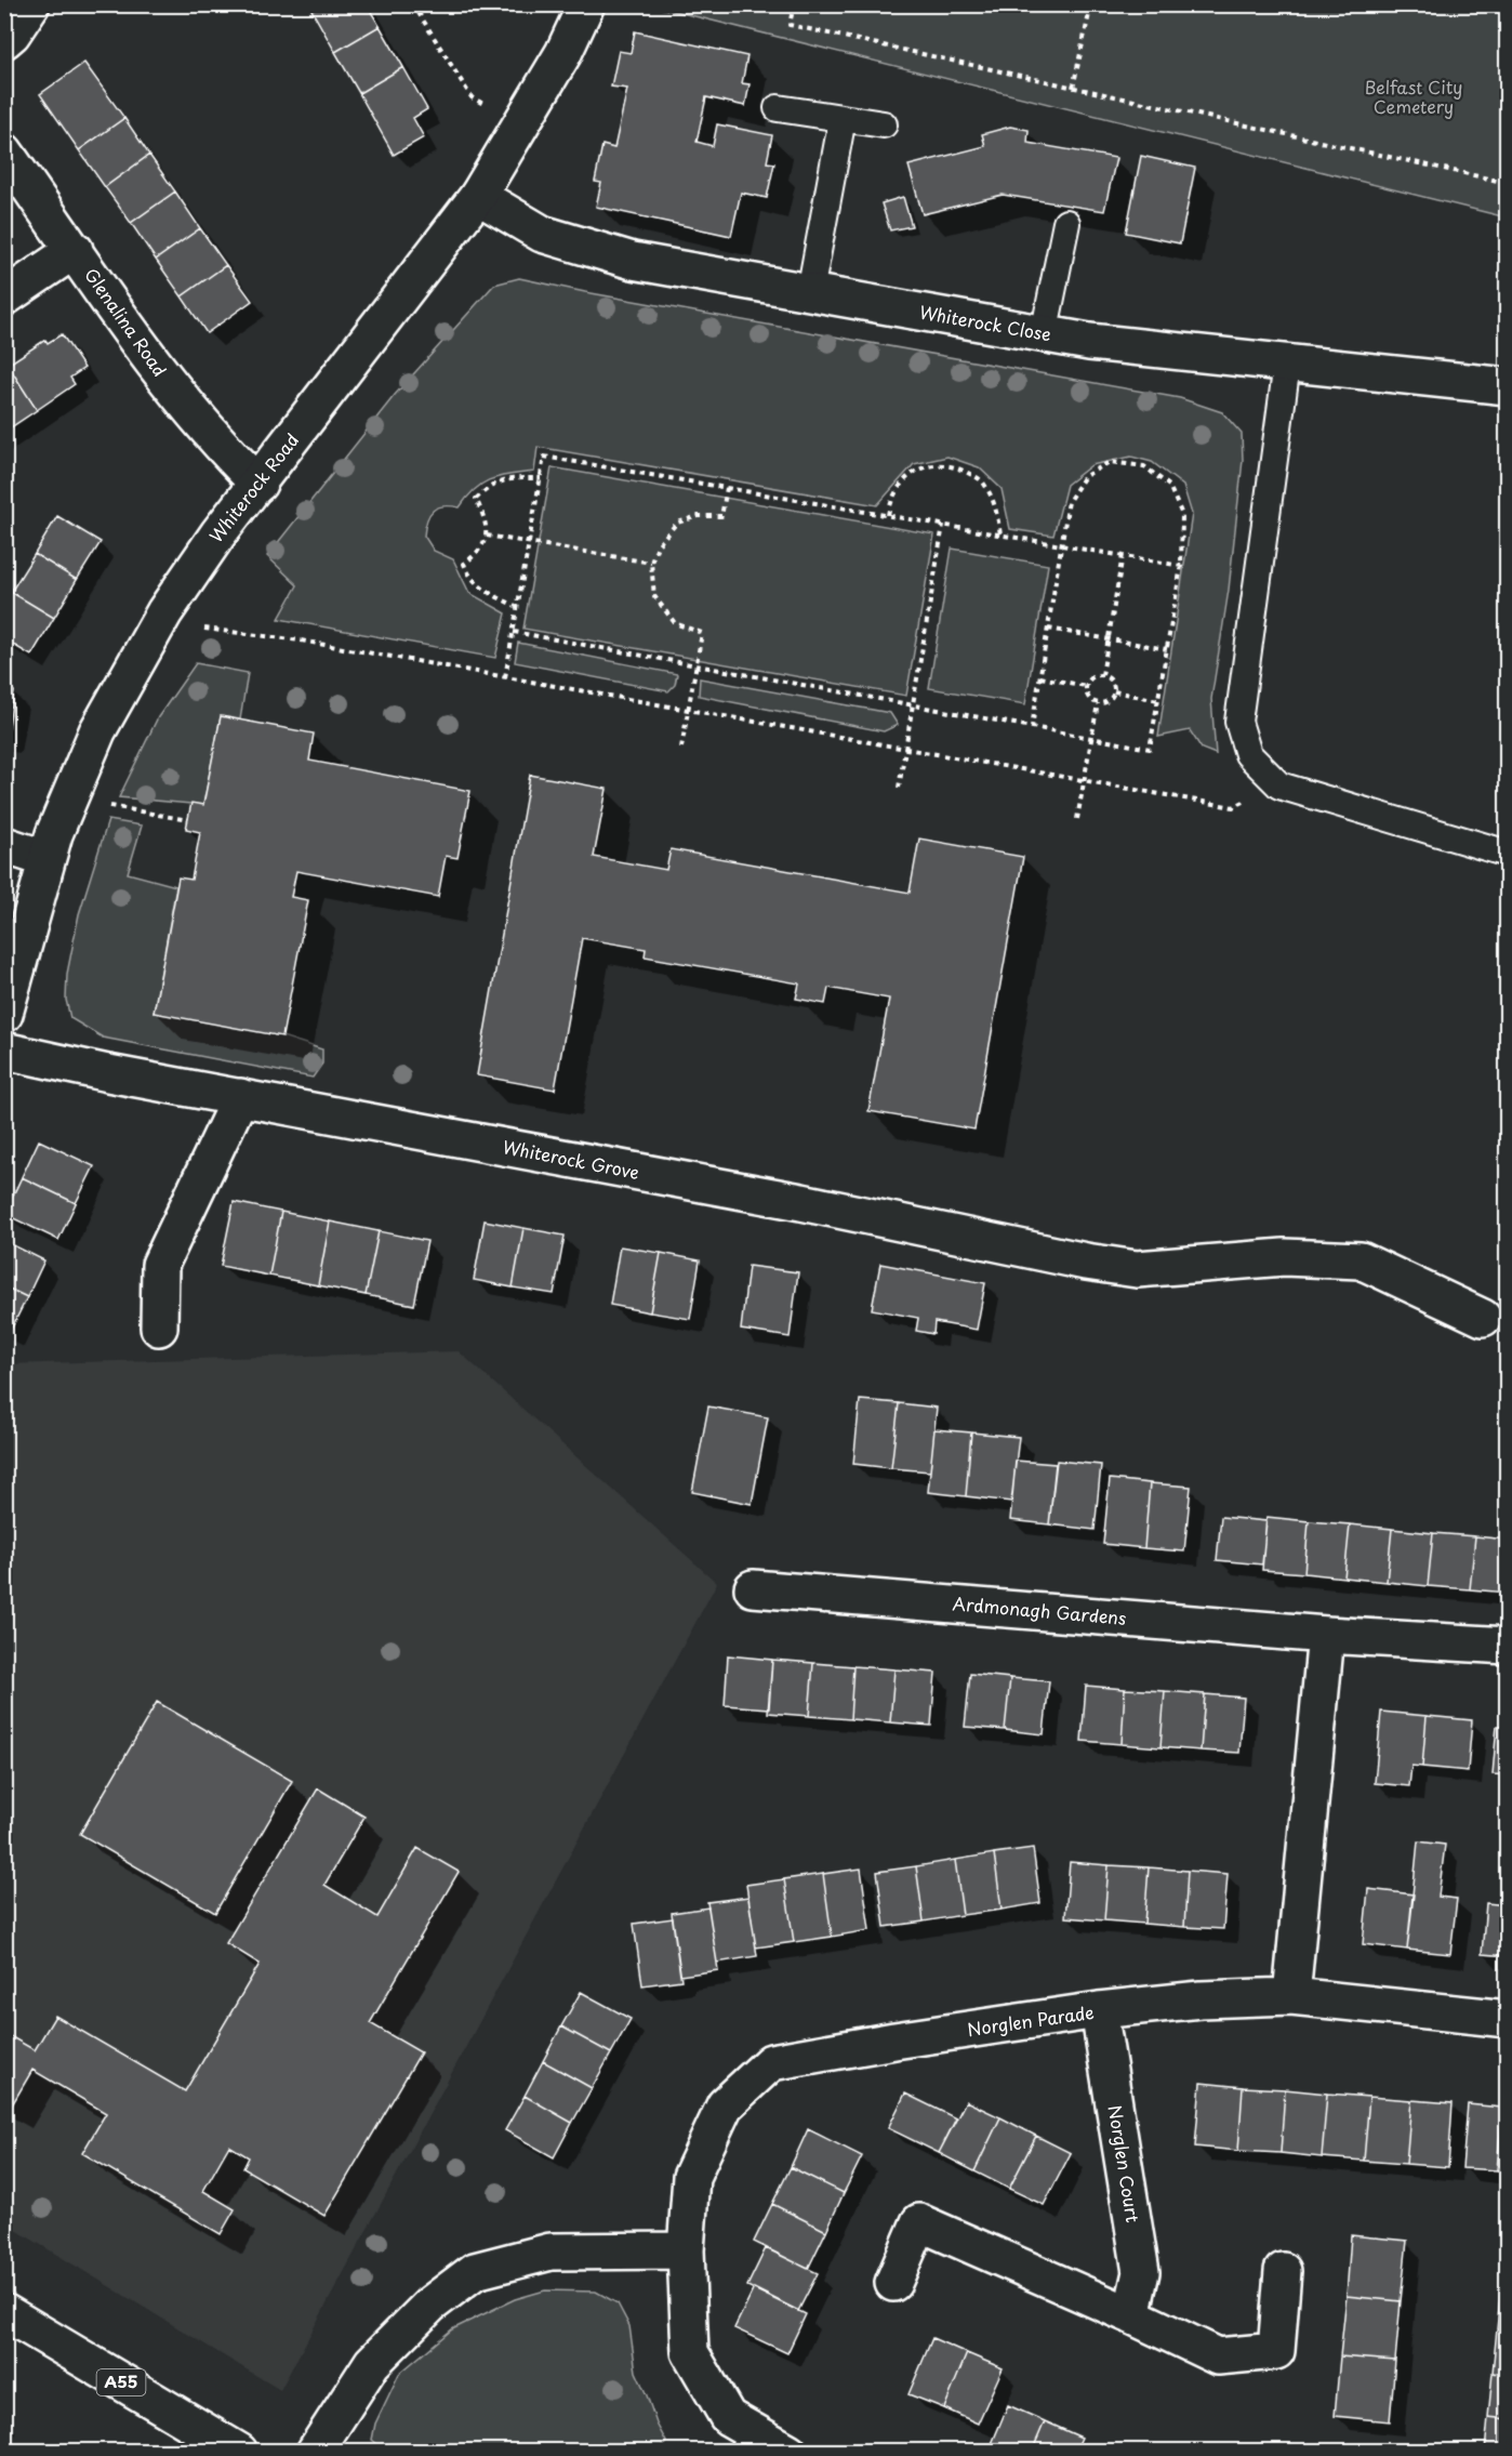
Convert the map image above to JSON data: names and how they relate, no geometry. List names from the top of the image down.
{
  "streets": {
    "main road": [
      "Glenalina Road",
      "Whiterock Close",
      "Whiterock Road",
      "Whiterock Grove",
      "Ardmonagh Gardens",
      "Norglen Parade",
      "Norglen Court",
      "A55"
    ]
  },
  "crossings": [
    ["Glenalina Road", "Whiterock Road"],
    ["Whiterock Close", "Whiterock Road"],
    ["Norglen Parade", "Norglen Court"]
  ],
  "parks": ["Belfast City Cemetery"]
}
